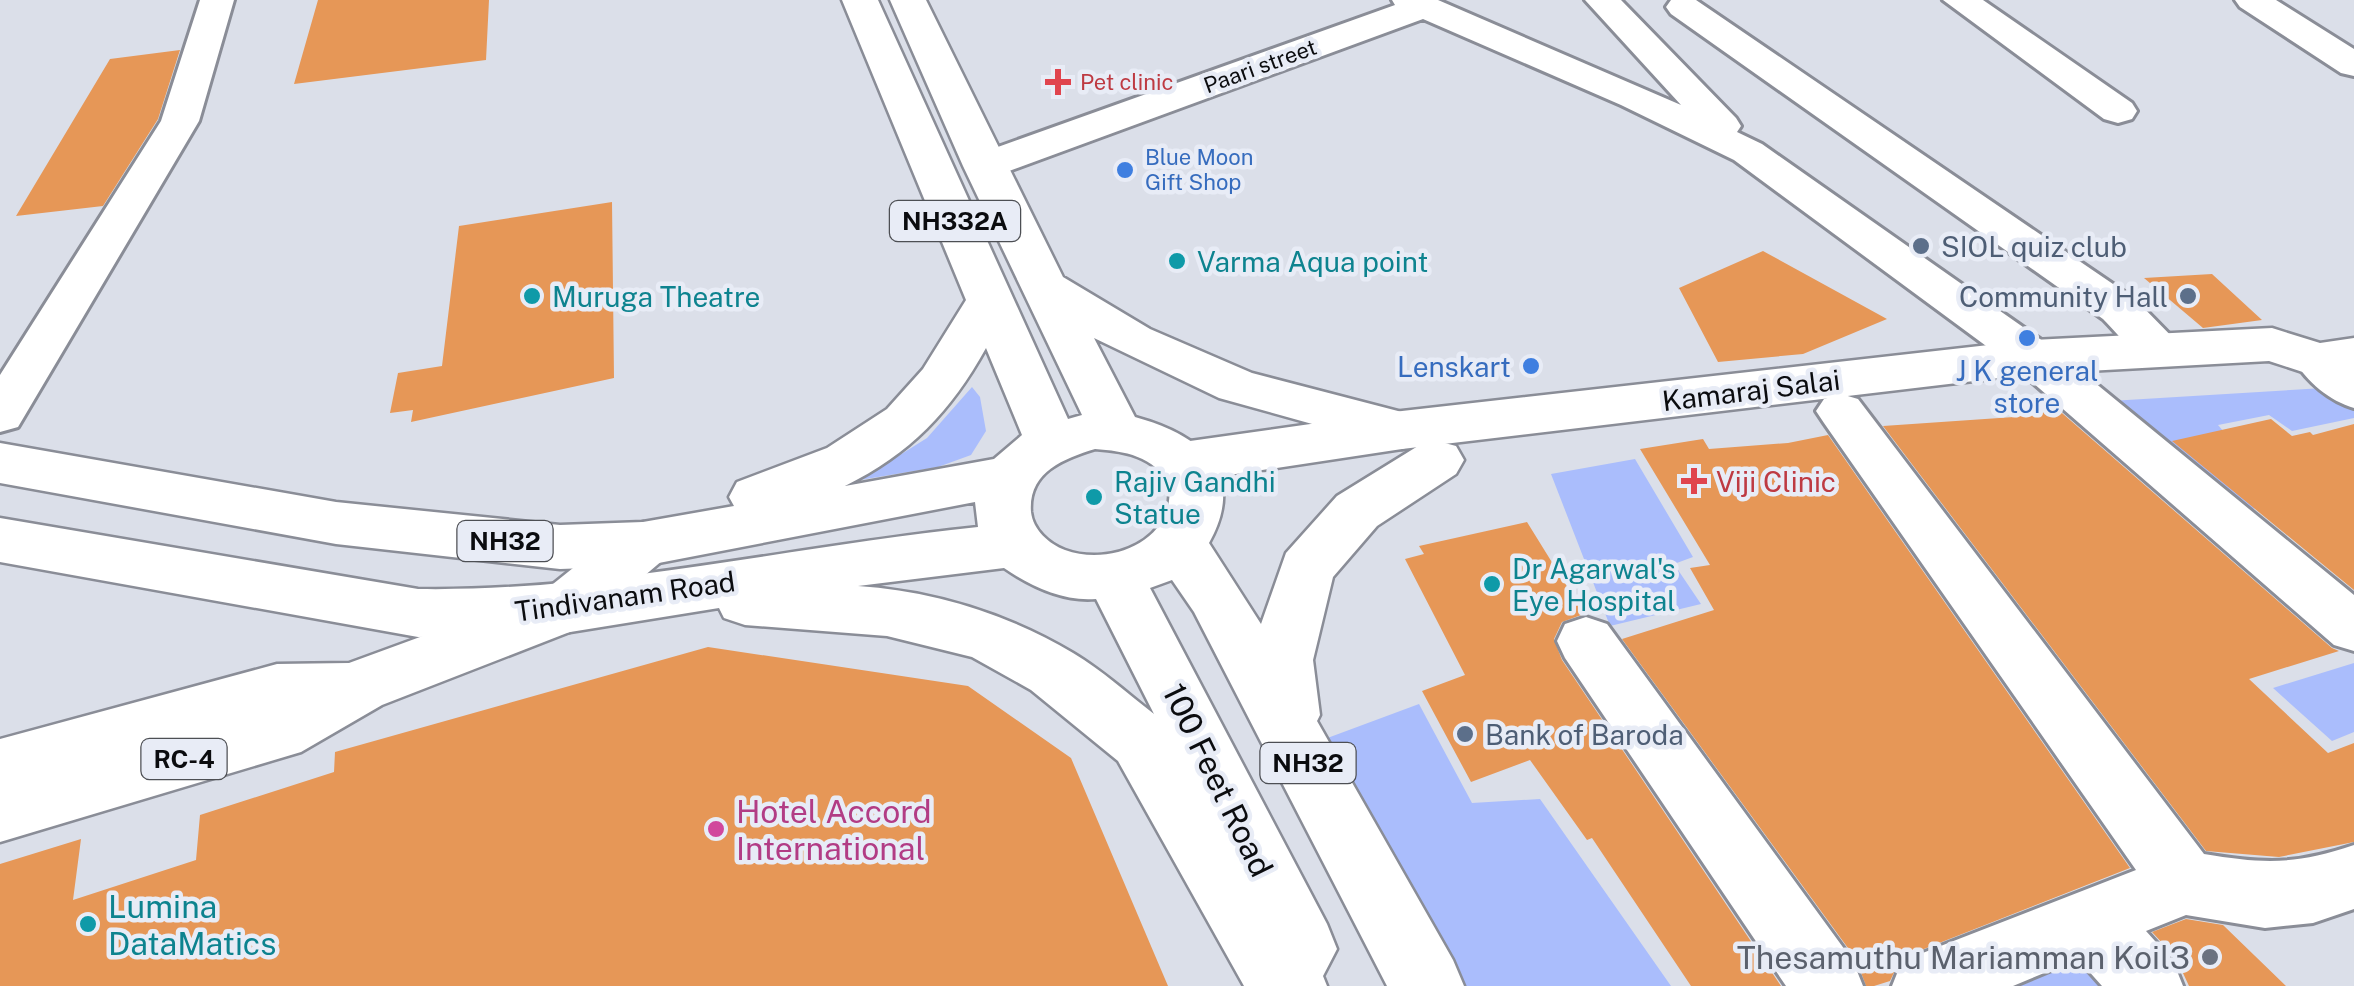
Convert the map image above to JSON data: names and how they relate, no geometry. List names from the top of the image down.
{
  "streets": {
    "main road": [
      "NH332A",
      "Kamaraj Salai",
      "NH32",
      "Tindivanam Road",
      "RC-4",
      "100 Feet Road"
    ],
    "street": ["Paari street"]
  },
  "crossings": [
    ["Paari street", "NH332A"],
    ["NH332A", "Kamaraj Salai"],
    ["NH332A", "NH32"],
    ["NH332A", "Tindivanam Road"],
    ["NH332A", "100 Feet Road"],
    ["Kamaraj Salai", "NH32"],
    ["Kamaraj Salai", "Tindivanam Road"],
    ["Kamaraj Salai", "100 Feet Road"],
    ["NH32", "Tindivanam Road"],
    ["NH32", "RC-4"],
    ["NH32", "100 Feet Road"],
    ["Tindivanam Road", "RC-4"],
    ["Tindivanam Road", "100 Feet Road"]
  ],
  "places": {
    "health": ["Pet clinic", "Viji Clinic"],
    "other": [
      "Blue Moon Gift Shop",
      "SIOL quiz club",
      "Varma Aqua point",
      "Muruga Theatre",
      "Community Hall",
      "J K general store",
      "Lenskart",
      "Rajiv Gandhi Statue",
      "Dr Agarwal's Eye Hospital",
      "Bank of Baroda",
      "Hotel Accord International",
      "Lumina DataMatics",
      "Thesamuthu Mariamman Koil3"
    ]
  }
}
